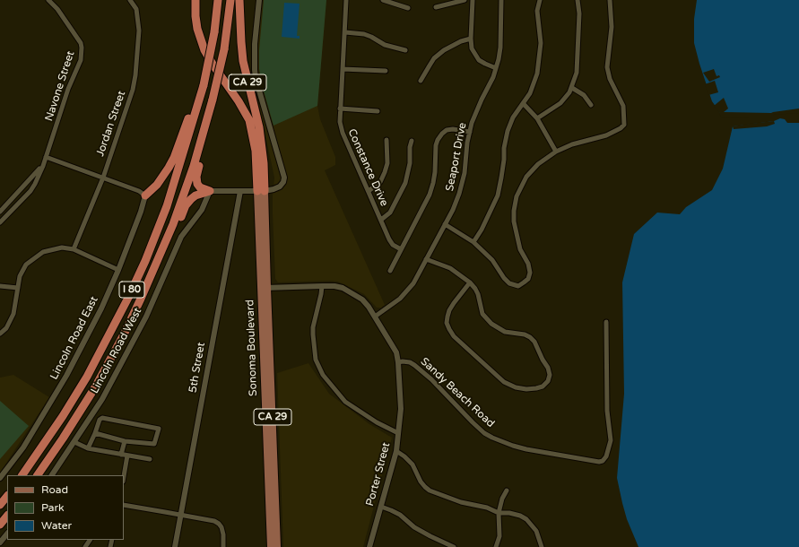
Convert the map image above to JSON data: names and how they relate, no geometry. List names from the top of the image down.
{
  "streets": {
    "highway": ["CA 29", "I 80"],
    "main road": ["Sonoma Boulevard"],
    "street": [
      "Navone Street",
      "Jordan Street",
      "Seaport Drive",
      "Constance Drive",
      "Lincoln Road East",
      "Lincoln Road West",
      "5th Street",
      "Sandy Beach Road",
      "Porter Street"
    ]
  },
  "crossings": [
    ["CA 29", "Sonoma Boulevard"],
    ["Sandy Beach Road", "Porter Street"]
  ],
  "legend": ["Road", "Park", "Water"]
}
